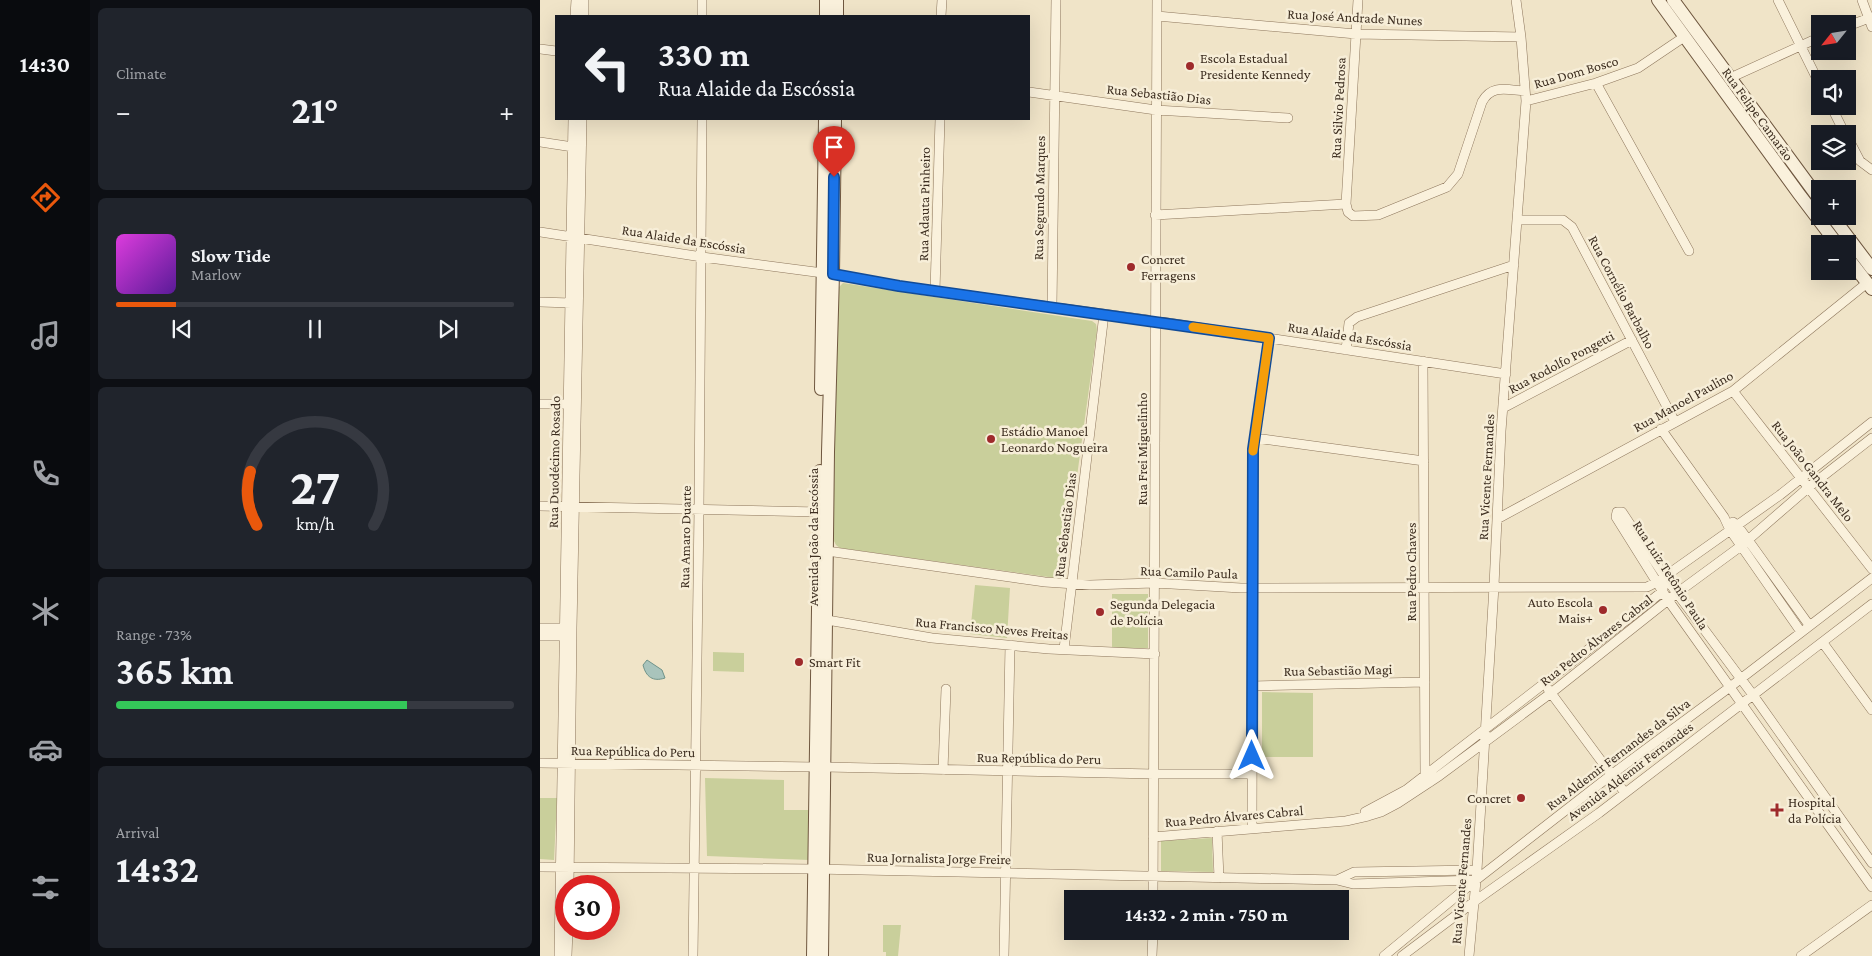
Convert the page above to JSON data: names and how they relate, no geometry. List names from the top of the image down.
{
  "streets": {
    "main road": ["Rua Felipe Camarão", "Avenida João da Escóssia"],
    "street": [
      "Rua José Andrade Nunes",
      "Rua Dom Bosco",
      "Rua Sebastião Dias",
      "Rua Silvio Pedrosa",
      "Rua Segundo Marques",
      "Rua Adauta Pinheiro",
      "Rua Alaide da Escóssia",
      "Rua Cornélio Barbalho",
      "Rua Rodolfo Pongetti",
      "Rua Manoel Paulino",
      "Rua Frei Miguelinho",
      "Rua Duodécimo Rosado",
      "Rua João Gandra Melo",
      "Rua Vicente Fernandes",
      "Rua Amaro Duarte",
      "Rua Camilo Paula",
      "Rua Pedro Chaves",
      "Rua Luiz Tetônio Paula",
      "Rua Francisco Neves Freitas",
      "Rua Pedro Álvares Cabral",
      "Rua Sebastião Magi",
      "Rua República do Peru",
      "Rua Aldemir Fernandes da Silva",
      "Avenida Aldemir Fernandes",
      "Rua Jornalista Jorge Freire"
    ]
  },
  "crossings": [
    ["Rua José Andrade Nunes", "Rua Silvio Pedrosa"],
    ["Rua José Andrade Nunes", "Rua Frei Miguelinho"],
    ["Rua José Andrade Nunes", "Rua Vicente Fernandes"],
    ["Rua Dom Bosco", "Rua Silvio Pedrosa"],
    ["Rua Dom Bosco", "Rua Felipe Camarão"],
    ["Rua Dom Bosco", "Rua Vicente Fernandes"],
    ["Rua Sebastião Dias", "Rua Segundo Marques"],
    ["Rua Sebastião Dias", "Rua Alaide da Escóssia"],
    ["Rua Sebastião Dias", "Rua Frei Miguelinho"],
    ["Rua Sebastião Dias", "Rua Camilo Paula"],
    ["Rua Sebastião Dias", "Rua Francisco Neves Freitas"],
    ["Rua Segundo Marques", "Rua Alaide da Escóssia"],
    ["Rua Adauta Pinheiro", "Rua Alaide da Escóssia"],
    ["Rua Alaide da Escóssia", "Rua Frei Miguelinho"],
    ["Rua Alaide da Escóssia", "Rua Duodécimo Rosado"],
    ["Rua Alaide da Escóssia", "Rua Vicente Fernandes"],
    ["Rua Alaide da Escóssia", "Rua Amaro Duarte"],
    ["Rua Alaide da Escóssia", "Avenida João da Escóssia"],
    ["Rua Alaide da Escóssia", "Rua Pedro Chaves"],
    ["Rua Cornélio Barbalho", "Rua Rodolfo Pongetti"],
    ["Rua Cornélio Barbalho", "Rua Manoel Paulino"],
    ["Rua Cornélio Barbalho", "Rua Vicente Fernandes"],
    ["Rua Rodolfo Pongetti", "Rua Vicente Fernandes"],
    ["Rua Manoel Paulino", "Rua João Gandra Melo"],
    ["Rua Manoel Paulino", "Rua Vicente Fernandes"],
    ["Rua Frei Miguelinho", "Rua Camilo Paula"],
    ["Rua Frei Miguelinho", "Rua Francisco Neves Freitas"],
    ["Rua Frei Miguelinho", "Rua Pedro Álvares Cabral"],
    ["Rua Frei Miguelinho", "Rua República do Peru"],
    ["Rua Frei Miguelinho", "Rua Jornalista Jorge Freire"],
    ["Rua Duodécimo Rosado", "Rua República do Peru"],
    ["Rua Duodécimo Rosado", "Rua Jornalista Jorge Freire"],
    ["Rua João Gandra Melo", "Rua Pedro Álvares Cabral"],
    ["Rua Vicente Fernandes", "Rua Camilo Paula"],
    ["Rua Vicente Fernandes", "Rua Pedro Álvares Cabral"],
    ["Rua Vicente Fernandes", "Rua Aldemir Fernandes da Silva"],
    ["Rua Vicente Fernandes", "Avenida Aldemir Fernandes"],
    ["Rua Vicente Fernandes", "Rua Jornalista Jorge Freire"],
    ["Rua Amaro Duarte", "Rua República do Peru"],
    ["Rua Amaro Duarte", "Rua Jornalista Jorge Freire"],
    ["Avenida João da Escóssia", "Rua Camilo Paula"],
    ["Avenida João da Escóssia", "Rua Francisco Neves Freitas"],
    ["Avenida João da Escóssia", "Rua República do Peru"],
    ["Avenida João da Escóssia", "Rua Jornalista Jorge Freire"],
    ["Rua Camilo Paula", "Rua Pedro Chaves"],
    ["Rua Camilo Paula", "Rua Pedro Álvares Cabral"],
    ["Rua Pedro Chaves", "Rua Pedro Álvares Cabral"],
    ["Rua Pedro Chaves", "Rua Sebastião Magi"],
    ["Rua Luiz Tetônio Paula", "Rua Pedro Álvares Cabral"],
    ["Rua Luiz Tetônio Paula", "Rua Aldemir Fernandes da Silva"],
    ["Rua Luiz Tetônio Paula", "Avenida Aldemir Fernandes"],
    ["Rua Aldemir Fernandes da Silva", "Rua Jornalista Jorge Freire"]
  ],
  "places": {
    "other": [
      "Escola Estadual Presidente Kennedy",
      "Concret Ferragens",
      "Estádio Manoel Leonardo Nogueira",
      "Auto Escola Mais+",
      "Segunda Delegacia de Polícia",
      "Smart Fit",
      "Concret"
    ],
    "health": ["Hospital da Polícia"]
  },
  "north": "bottom left",
  "page": {
    "tabs": "14:30",
    "tile": [
      "Climate",
      ["Range · 73%", "365 km"],
      ["Arrival", "14:32"]
    ],
    "map_buttons": ["+", "−"],
    "turn": ["330 m", "Rua Alaide da Escóssia"],
    "heat": ["−", "21°", "+"],
    "song": ["Slow Tide", "Marlow"],
    "limit": "30",
    "trip": "14:32 · 2 min · 750 m",
    "gauge": ["27", "km/h"]
  }
}
